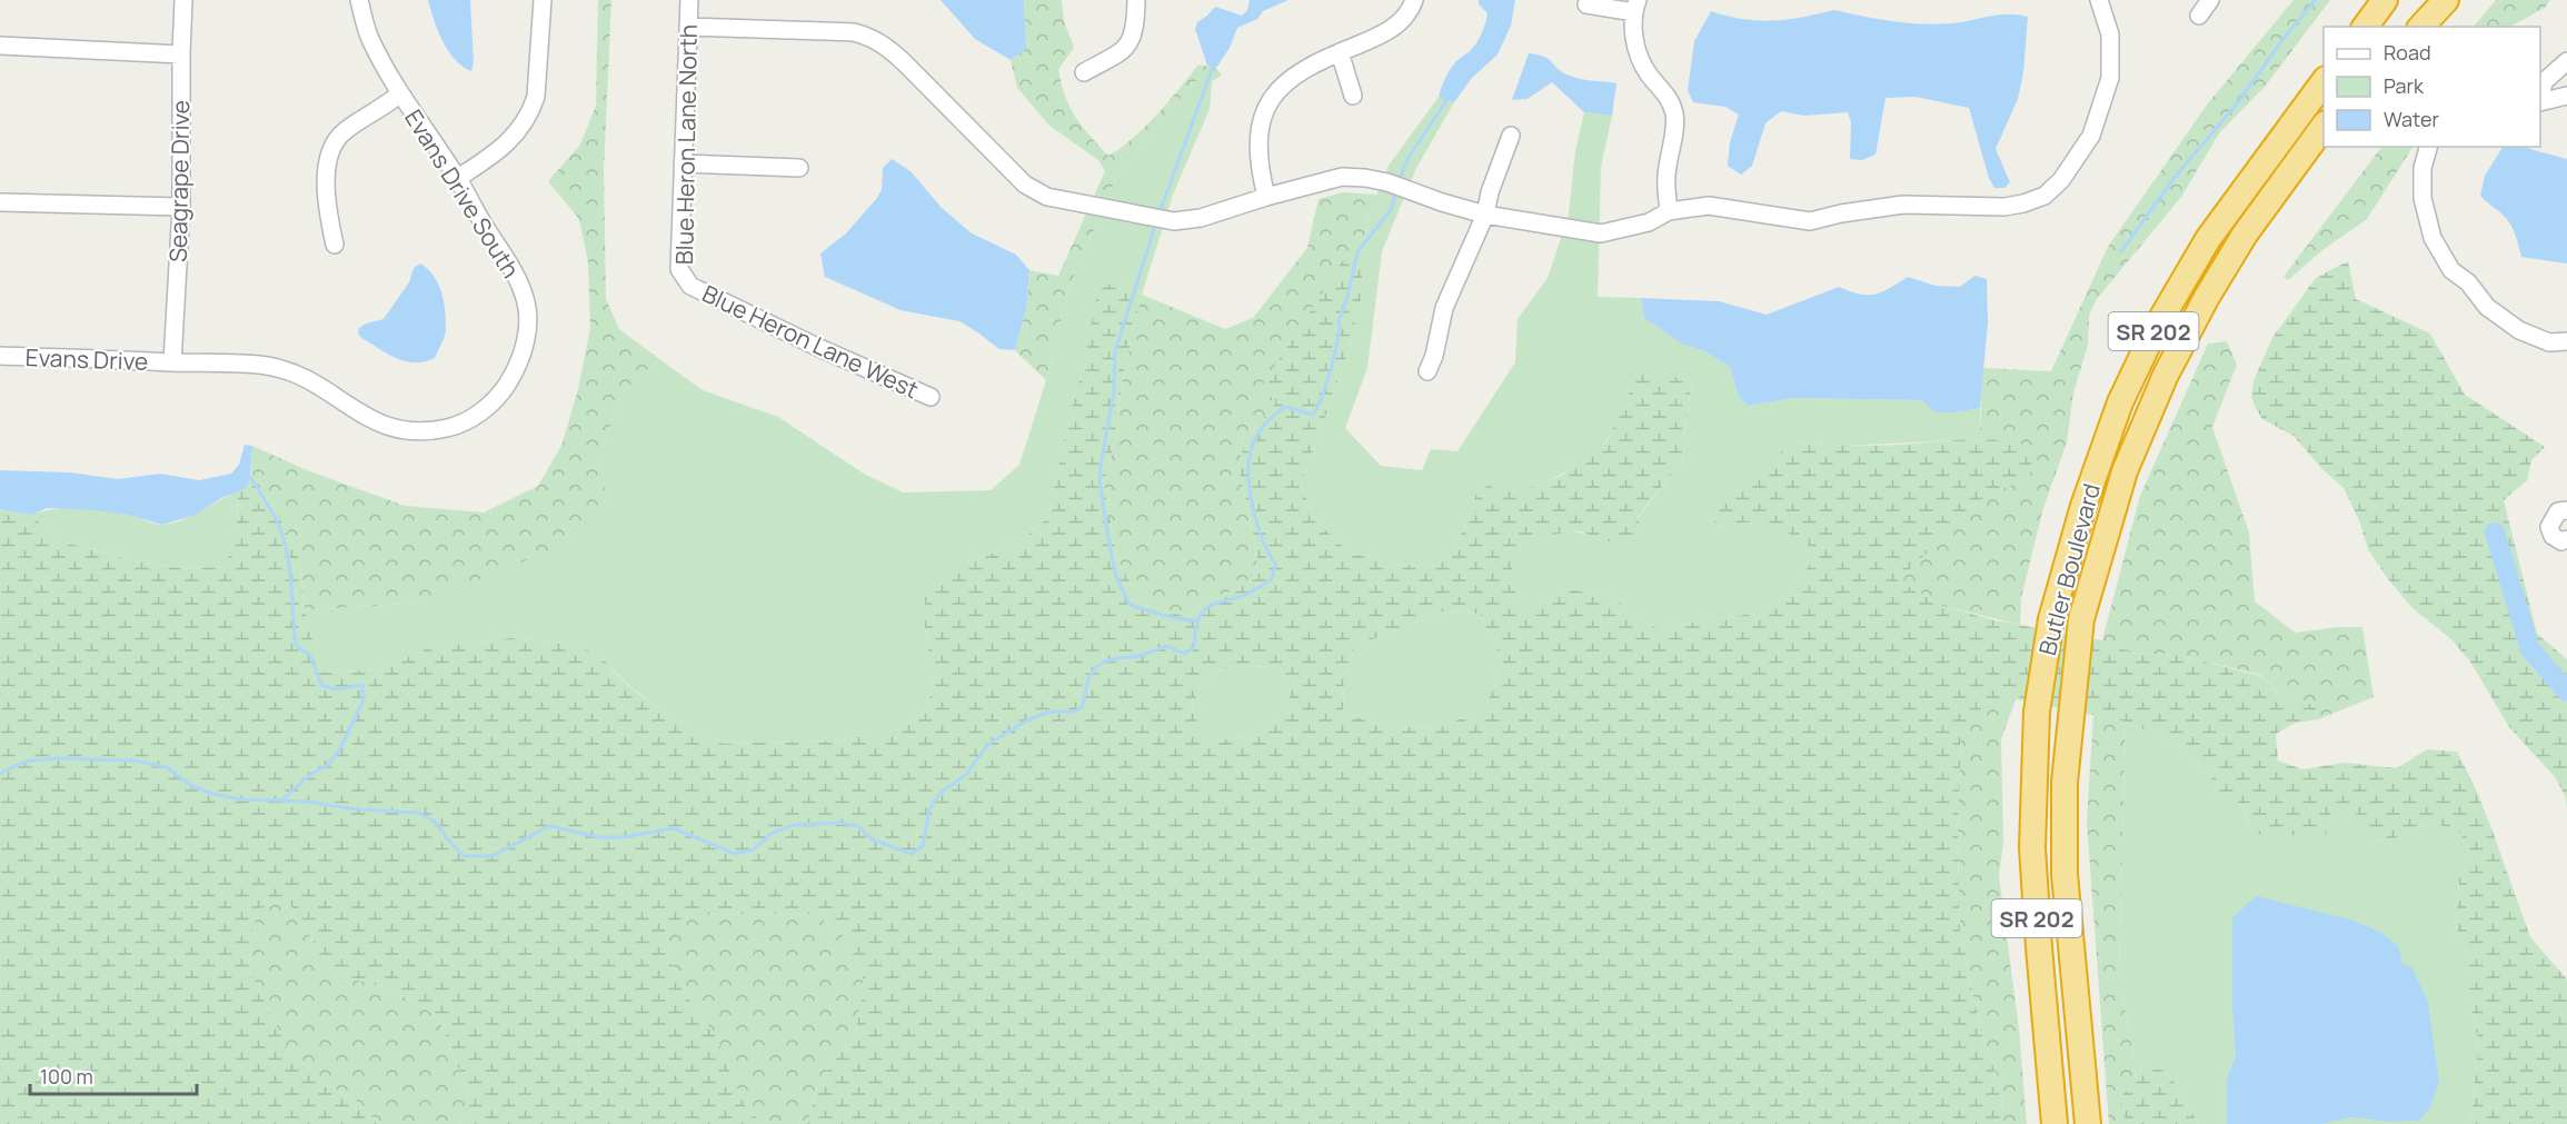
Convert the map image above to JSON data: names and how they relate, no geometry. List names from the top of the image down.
{
  "streets": {
    "highway": ["SR 202", "Butler Boulevard"],
    "street": [
      "Blue Heron Lane North",
      "Seagrape Drive",
      "Evans Drive South",
      "Blue Heron Lane West",
      "Evans Drive"
    ]
  },
  "crossings": [
    ["Blue Heron Lane North", "Blue Heron Lane West"],
    ["Seagrape Drive", "Evans Drive South"],
    ["Seagrape Drive", "Evans Drive"],
    ["Evans Drive South", "Evans Drive"]
  ],
  "legend": ["Road", "Park", "Water"],
  "scale_bar": "100 m"
}
